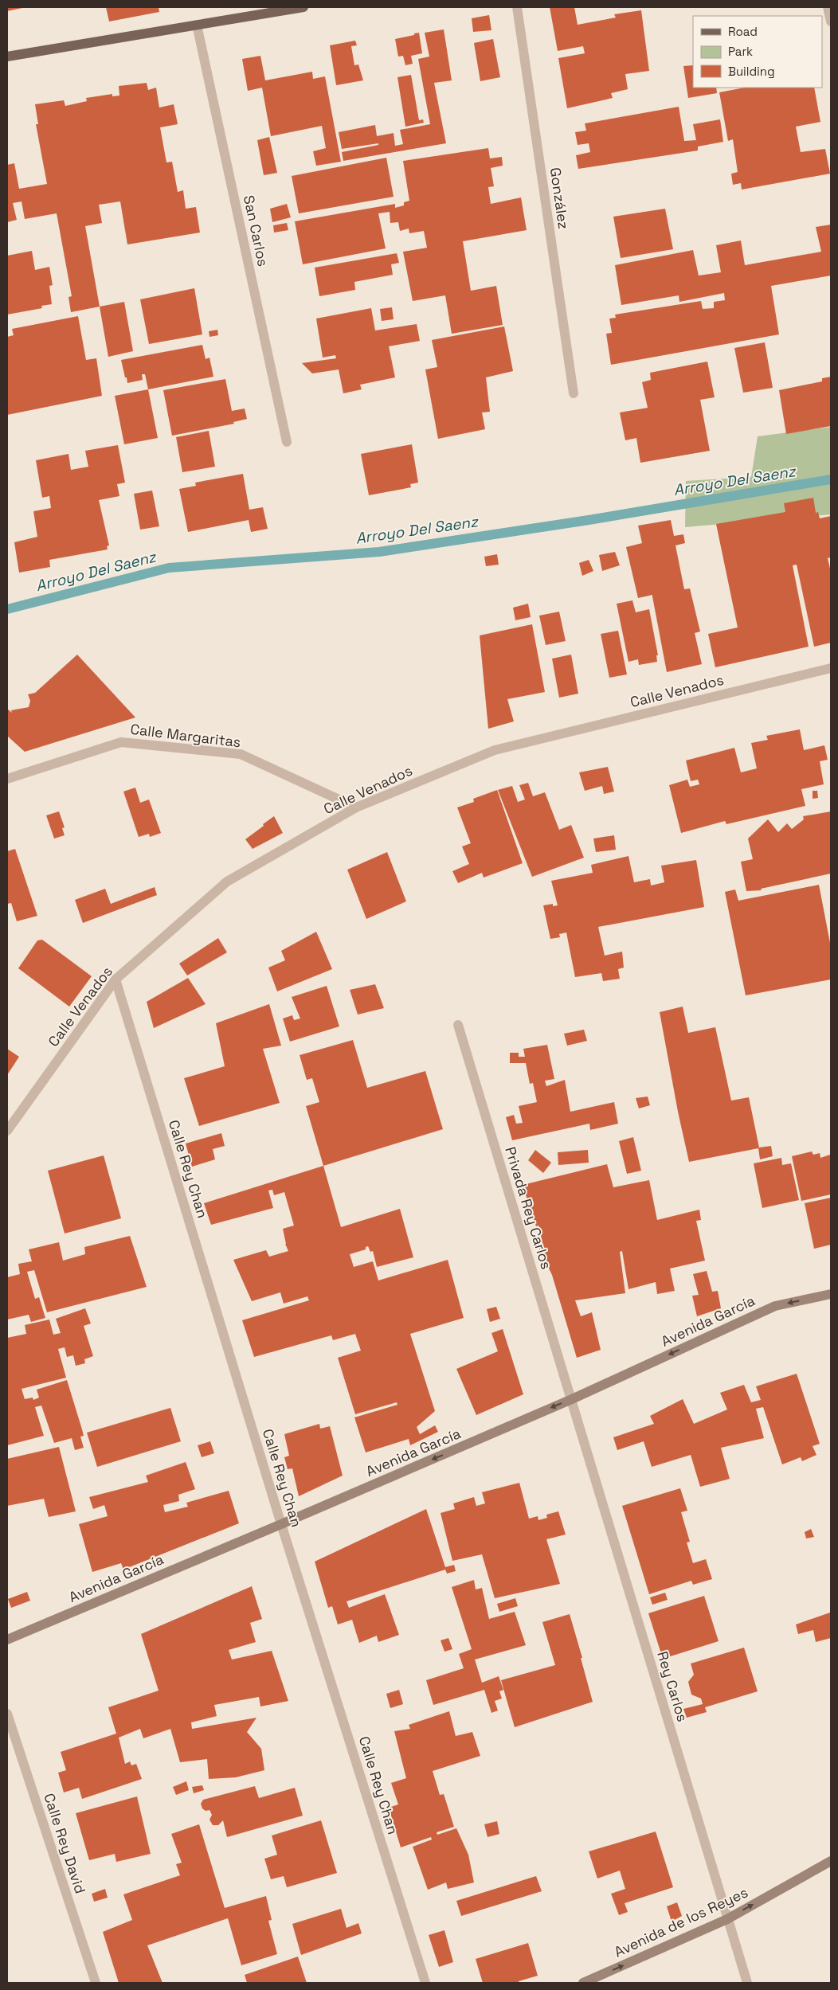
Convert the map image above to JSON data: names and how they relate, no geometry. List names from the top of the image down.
{
  "streets": {
    "main road": ["Avenida García", "Avenida de los Reyes"],
    "street": [
      "González",
      "San Carlos",
      "Calle Venados",
      "Calle Margaritas",
      "Calle Rey Chan",
      "Privada Rey Carlos",
      "Rey Carlos",
      "Calle Rey David"
    ]
  },
  "crossings": [
    ["Calle Venados", "Calle Margaritas"],
    ["Calle Venados", "Calle Rey Chan"],
    ["Calle Rey Chan", "Avenida García"],
    ["Privada Rey Carlos", "Avenida García"],
    ["Privada Rey Carlos", "Rey Carlos"],
    ["Avenida García", "Rey Carlos"],
    ["Rey Carlos", "Avenida de los Reyes"]
  ],
  "one_way": ["Avenida García", "Avenida de los Reyes"],
  "water": ["Arroyo Del Saenz"],
  "legend": ["Road", "Park", "Building"]
}
